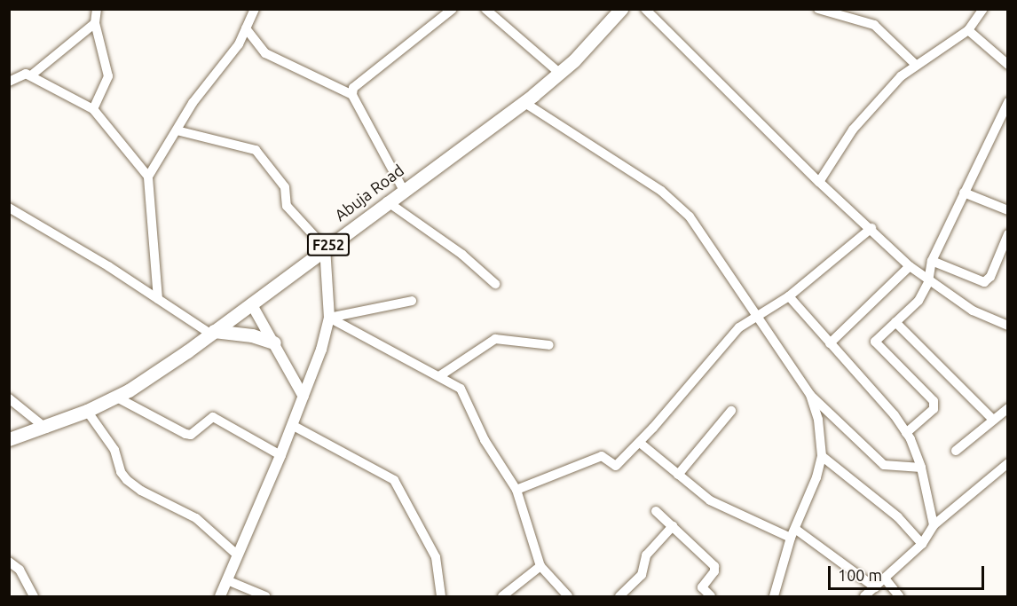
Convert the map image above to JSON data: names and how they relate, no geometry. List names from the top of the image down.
{
  "streets": {
    "main road": ["Abuja Road", "F252"]
  },
  "scale_bar": "100 m"
}
